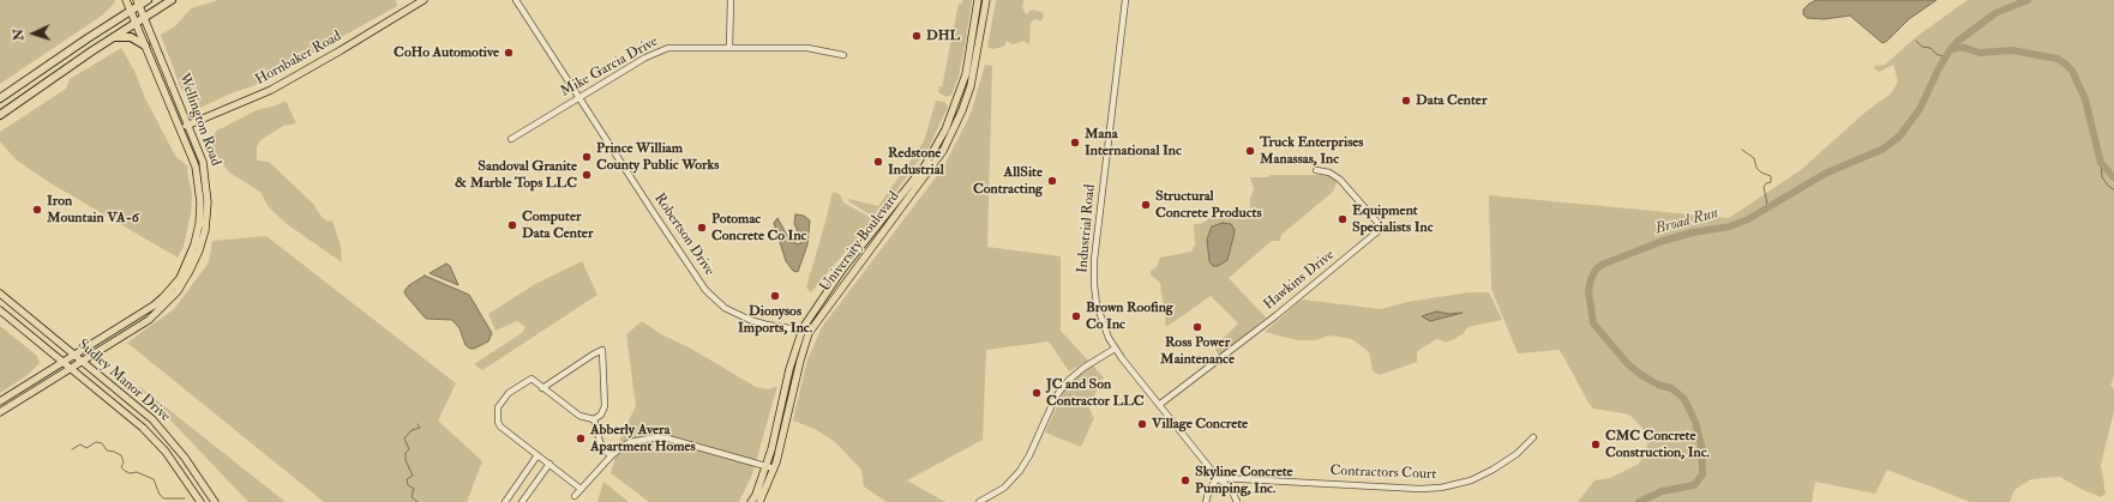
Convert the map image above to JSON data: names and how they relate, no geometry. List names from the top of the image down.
{
  "streets": {
    "main road": [
      "Hornbaker Road",
      "Wellington Road",
      "University Boulevard",
      "Sudley Manor Drive"
    ],
    "street": [
      "Mike Garcia Drive",
      "Industrial Road",
      "Robertson Drive",
      "Hawkins Drive",
      "Contractors Court"
    ]
  },
  "crossings": [
    ["Hornbaker Road", "Wellington Road"],
    ["Mike Garcia Drive", "Robertson Drive"],
    ["Wellington Road", "Sudley Manor Drive"],
    ["Industrial Road", "Hawkins Drive"],
    ["Industrial Road", "Contractors Court"],
    ["Robertson Drive", "University Boulevard"]
  ],
  "water": ["Broad Run"],
  "places": [
    "DHL",
    "CoHo Automotive",
    "Data Center",
    "Mana International Inc",
    "Truck Enterprises Manassas, Inc",
    "Prince William County Public Works",
    "Redstone Industrial",
    "Sandoval Granite & Marble Tops LLC",
    "AllSite Contracting",
    "Structural Concrete Products",
    "Iron Mountain VA-6",
    "Equipment Specialists Inc",
    "Computer Data Center",
    "Potomac Concrete Co Inc",
    "Dionysos Imports, Inc.",
    "Brown Roofing Co Inc",
    "Ross Power Maintenance",
    "JC and Son Contractor LLC",
    "Village Concrete",
    "Abberly Avera Apartment Homes",
    "CMC Concrete Construction, Inc.",
    "Skyline Concrete Pumping, Inc."
  ],
  "north": "left"
}
